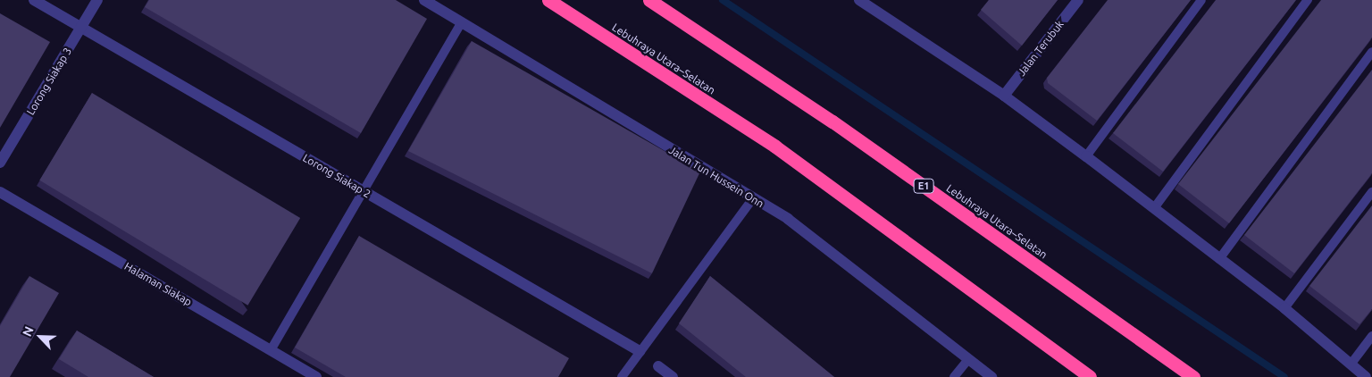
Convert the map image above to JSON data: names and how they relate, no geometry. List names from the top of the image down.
{
  "streets": {
    "highway": ["Lebuhraya Utara–Selatan", "E1"],
    "street": [
      "Jalan Terubuk",
      "Lorong Siakap 3",
      "Lorong Siakap 2",
      "Jalan Tun Hussein Onn",
      "Halaman Siakap"
    ]
  },
  "crossings": [
    ["Lorong Siakap 3", "Lorong Siakap 2"]
  ],
  "north": "top left"
}
